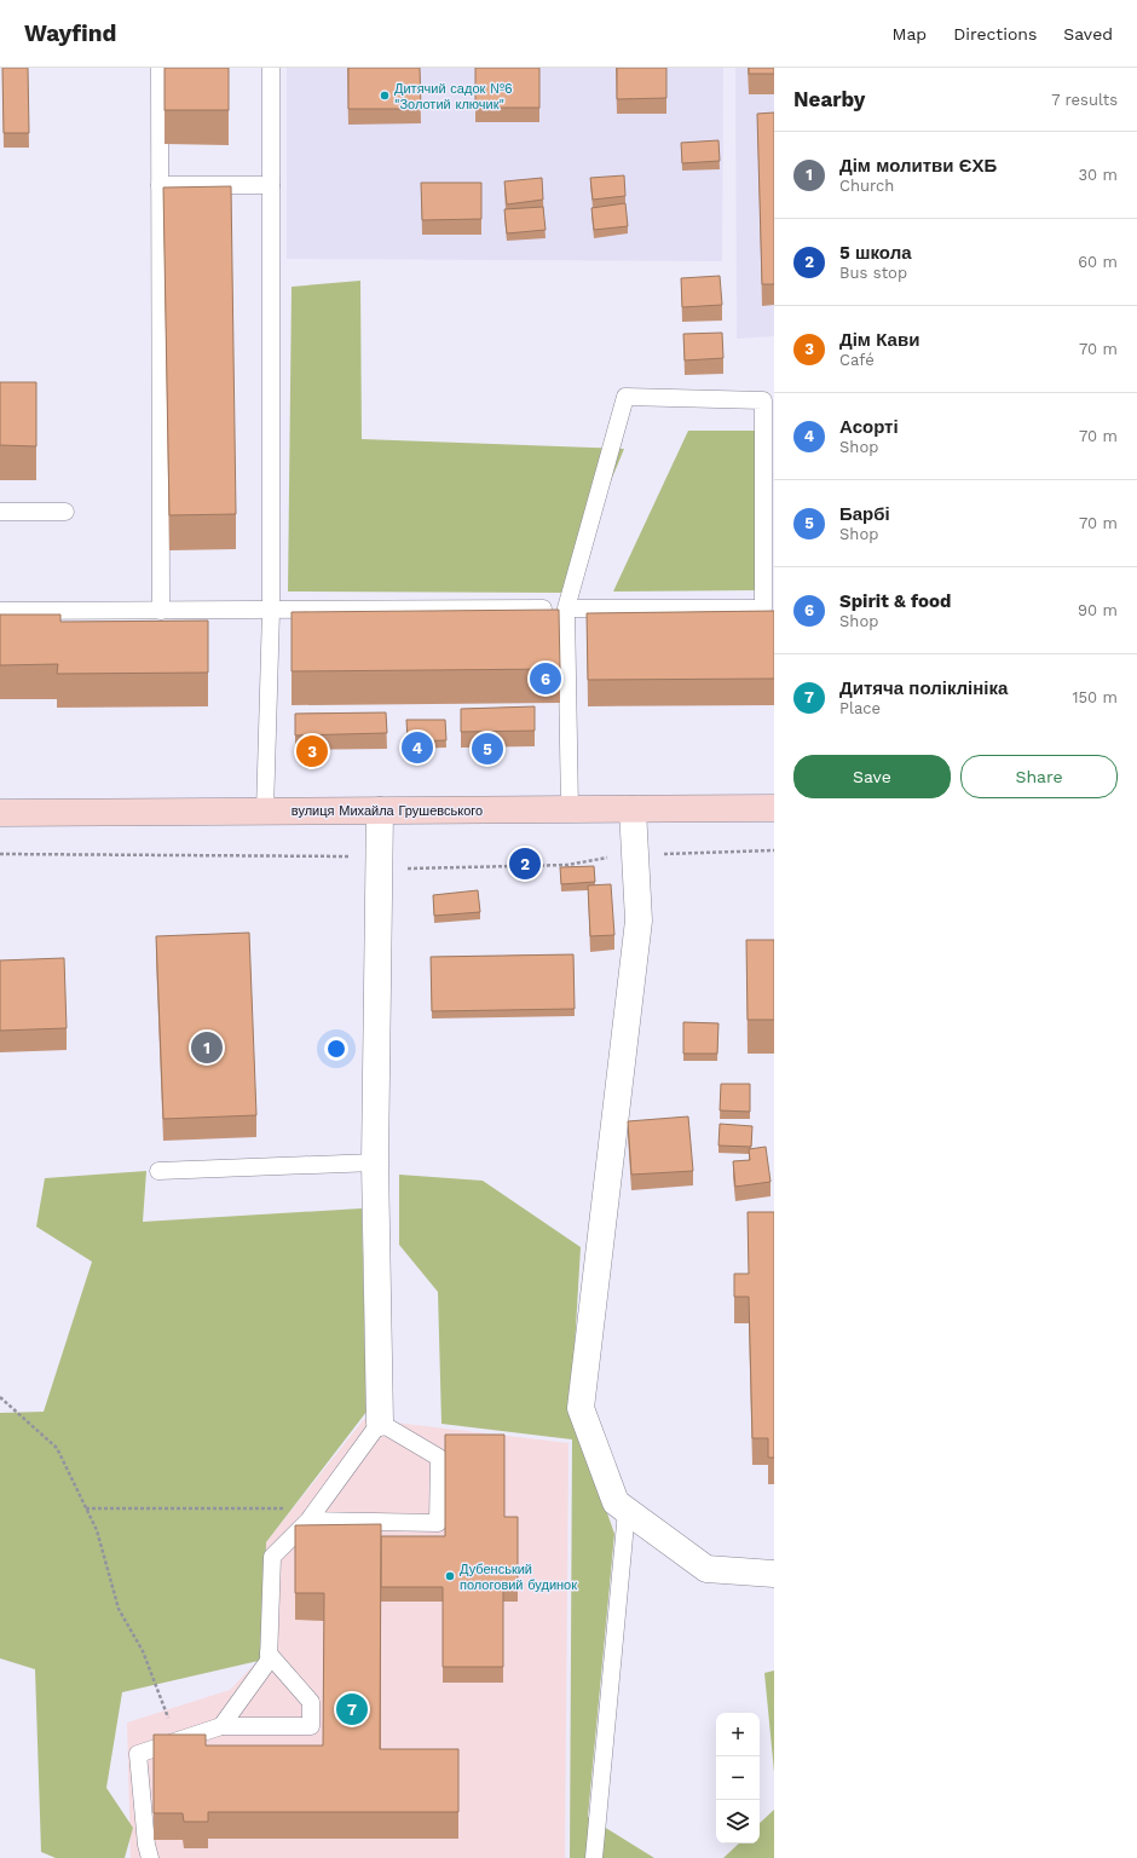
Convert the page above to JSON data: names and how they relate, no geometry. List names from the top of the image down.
{
  "streets": {
    "main road": ["вулиця Михайла Грушевського"]
  },
  "places": ["Дитячий садок №6 \"Золотий ключик\"", "Дубенський пологовий будинок"],
  "page": {
    "header": "Wayfind",
    "nav": ["Map", "Directions", "Saved"],
    "heading": ["Nearby", "7 results"],
    "list": [
      {
        "mark": "1",
        "name": "Дім молитви ЄХБ",
        "note": "Church",
        "value": "30 m"
      },
      {
        "mark": "2",
        "name": "5 школа",
        "note": "Bus stop",
        "value": "60 m"
      },
      {
        "mark": "3",
        "name": "Дім Кави",
        "note": "Café",
        "value": "70 m"
      },
      {
        "mark": "4",
        "name": "Асорті",
        "note": "Shop",
        "value": "70 m"
      },
      {
        "mark": "5",
        "name": "Барбі",
        "note": "Shop",
        "value": "70 m"
      },
      {
        "mark": "6",
        "name": "Spirit & food",
        "note": "Shop",
        "value": "90 m"
      },
      {
        "mark": "7",
        "name": "Дитяча поліклініка",
        "note": "Place",
        "value": "150 m"
      }
    ],
    "pins": [
      "6",
      "4",
      "5",
      "3",
      "2",
      "1",
      "7"
    ],
    "buttons": ["Save", "Share"],
    "map_buttons": ["+", "−"]
  }
}
